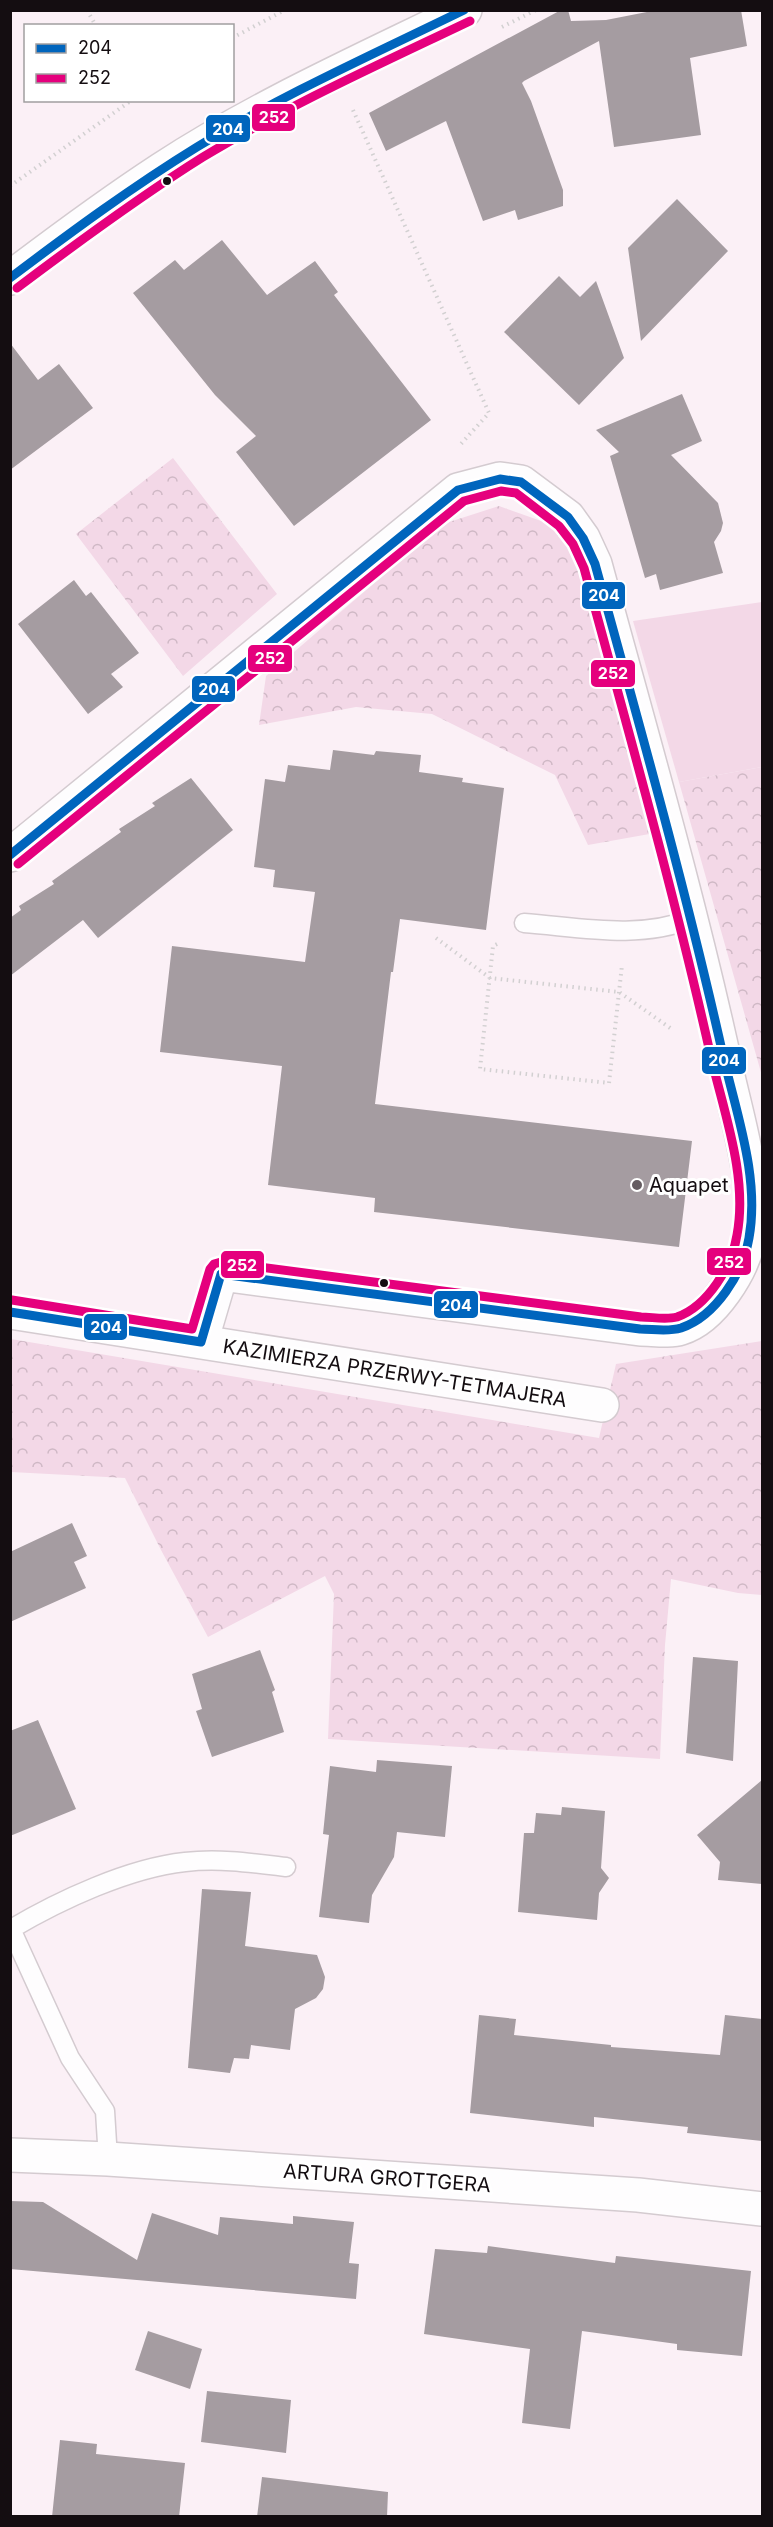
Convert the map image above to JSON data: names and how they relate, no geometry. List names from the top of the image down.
{
  "streets": {
    "street": ["KAZIMIERZA PRZERWY-TETMAJERA", "ARTURA GROTTGERA"]
  },
  "places": ["Aquapet"],
  "lines": ["transit line 204", "transit line 252"],
  "legend": ["204", "252"]
}
